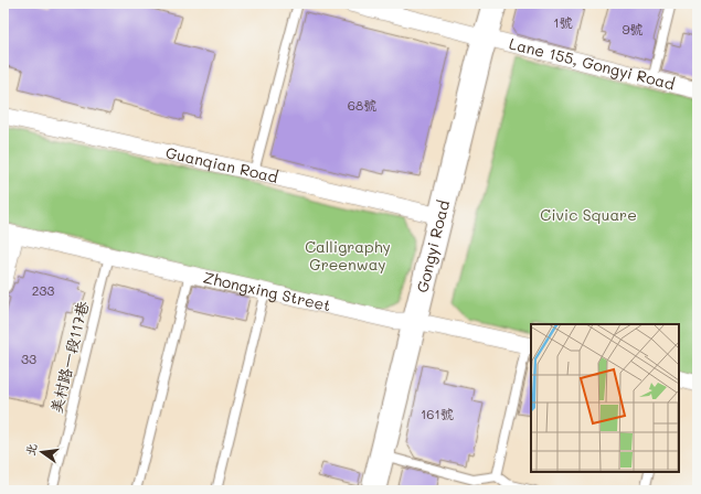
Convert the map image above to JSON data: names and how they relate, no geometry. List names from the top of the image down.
{
  "streets": {
    "main road": ["Gongyi Road"],
    "street": ["Lane 155, Gongyi Road", "Guanqian Road", "Zhongxing Street"],
    "lane": ["美村路一段117巷"]
  },
  "crossings": [
    ["Lane 155, Gongyi Road", "Gongyi Road"],
    ["Guanqian Road", "Gongyi Road"],
    ["Gongyi Road", "Zhongxing Street"],
    ["Zhongxing Street", "美村路一段117巷"]
  ],
  "parks": ["Civic Square", "Calligraphy Greenway"],
  "house_numbers": [
    "1號",
    "9號",
    "68號",
    "233",
    "33",
    "161號"
  ],
  "north": "left"
}
